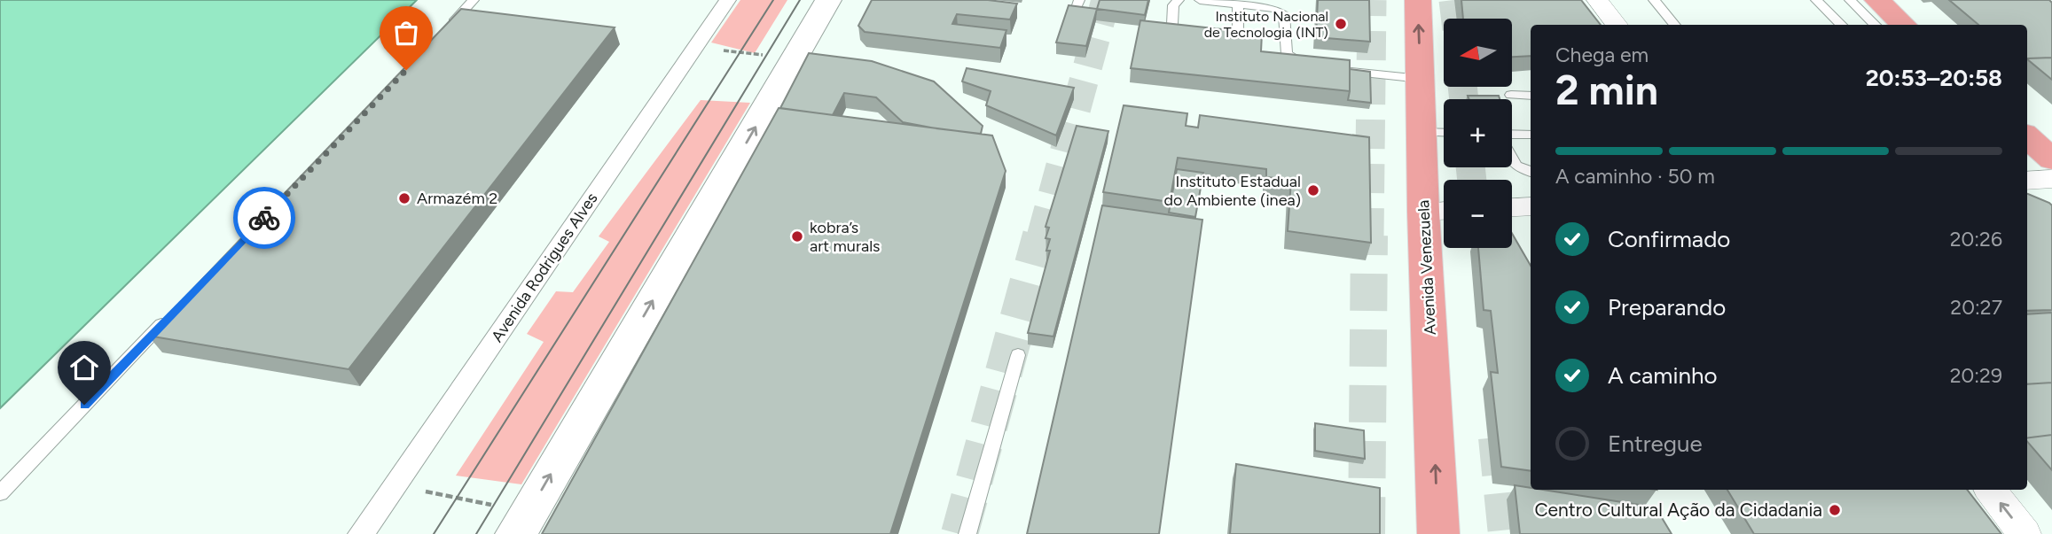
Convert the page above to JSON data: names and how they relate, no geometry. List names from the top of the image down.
{
  "streets": {
    "main road": ["Avenida Venezuela"],
    "street": ["Avenida Rodrigues Alves"]
  },
  "one_way": ["Avenida Venezuela"],
  "places": [
    "Instituto Nacional de Tecnologia (INT)",
    "Instituto Estadual do Ambiente (inea)",
    "Armazém 2",
    "kobra’s art murals",
    "Centro Cultural Ação da Cidadania"
  ],
  "north": "left",
  "page": {
    "map_buttons": ["+", "−"],
    "heading": ["2 min", "Chega em", "20:53–20:58"],
    "bar": "A caminho · 50 m",
    "list": [
      ["Confirmado", "20:26"],
      ["Preparando", "20:27"],
      ["A caminho", "20:29"],
      "Entregue"
    ]
  }
}
